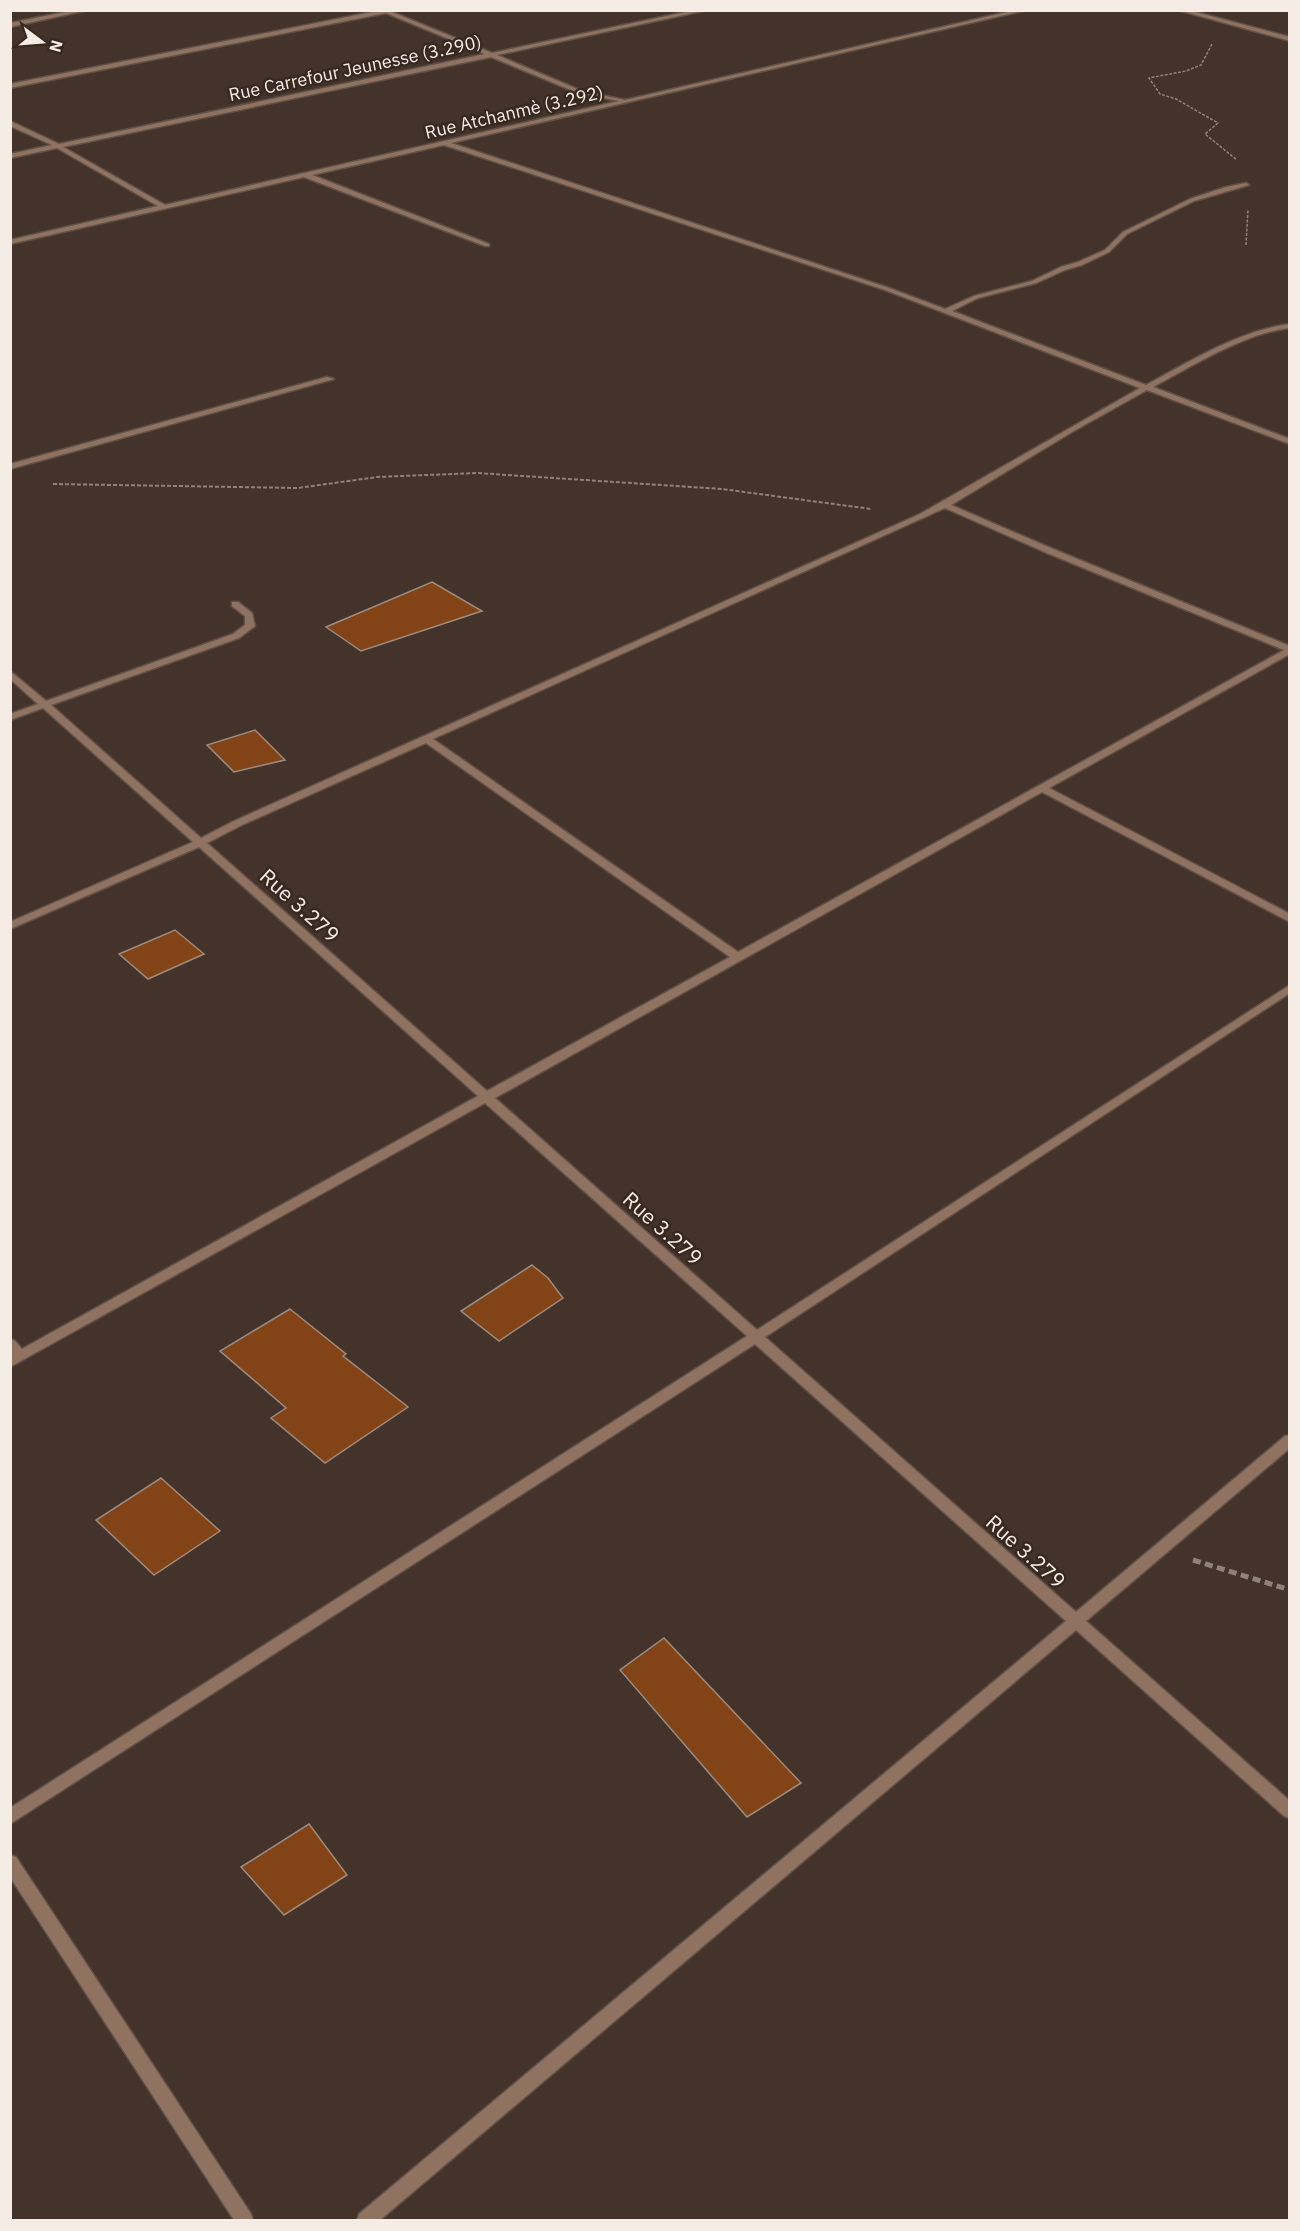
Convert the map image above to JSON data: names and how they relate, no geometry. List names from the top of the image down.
{
  "streets": {
    "street": ["Rue Carrefour Jeunesse (3.290)", "Rue Atchanmè (3.292)", "Rue 3.279"]
  },
  "north": "right"
}
